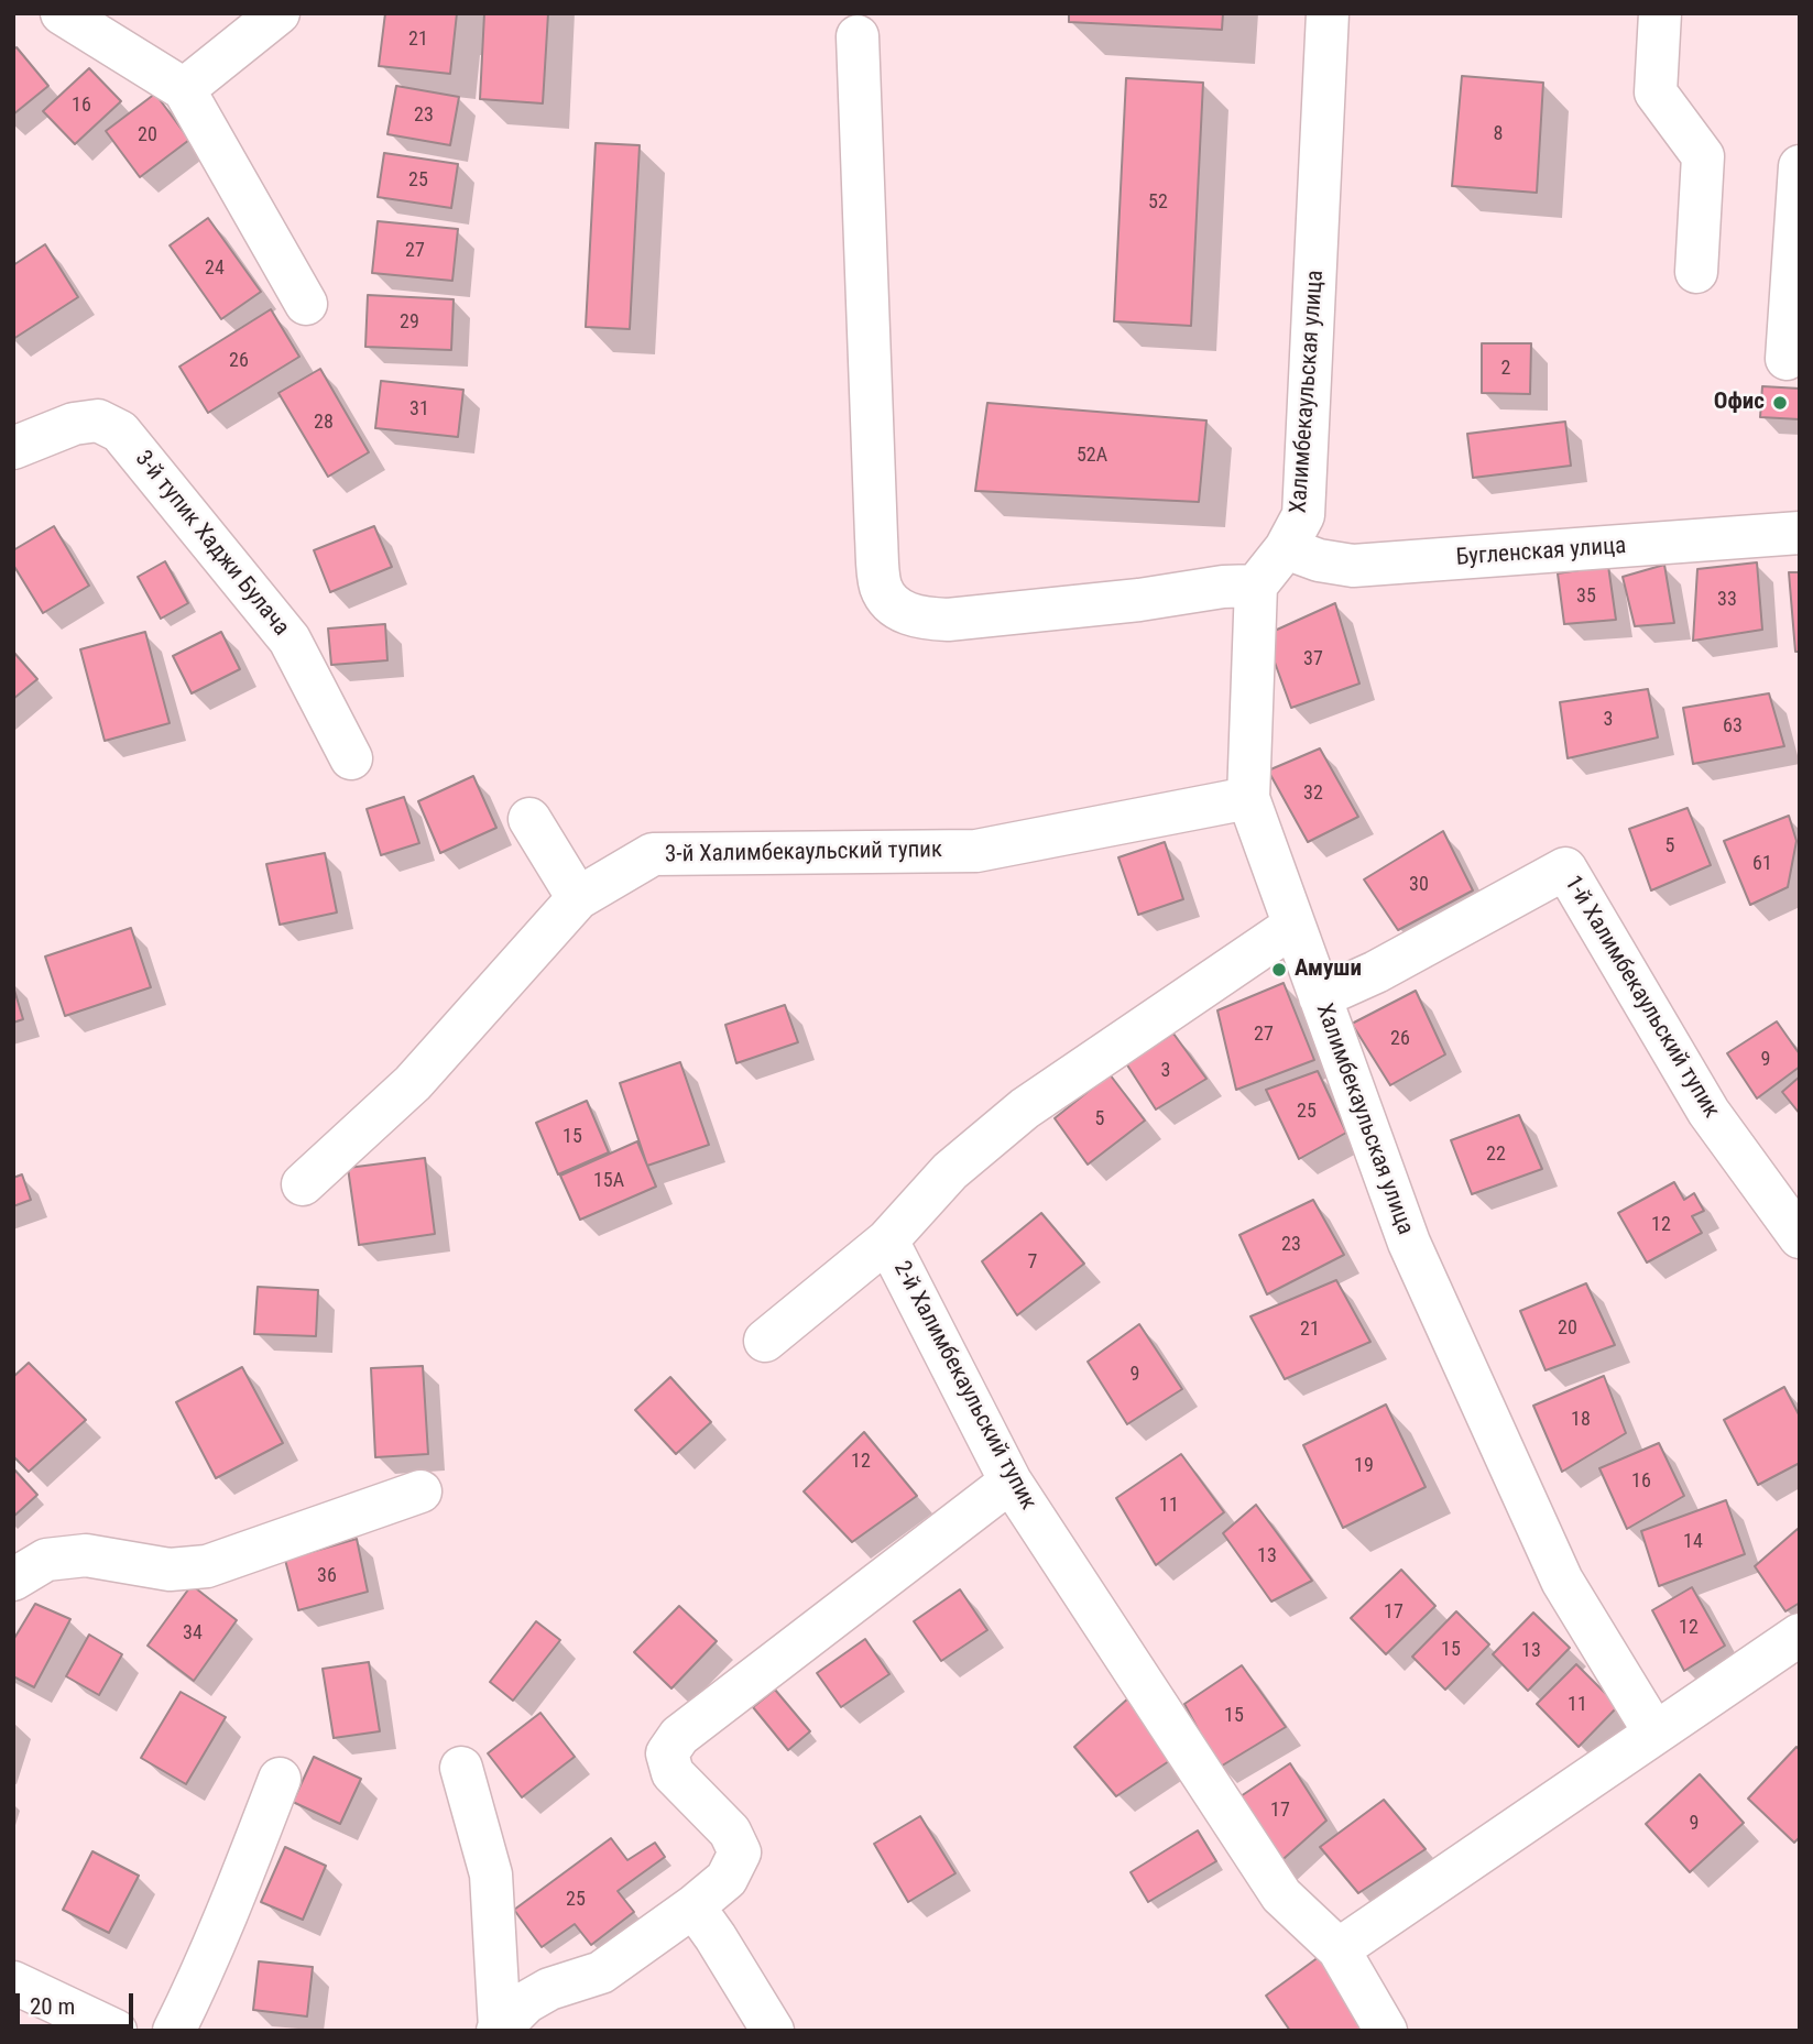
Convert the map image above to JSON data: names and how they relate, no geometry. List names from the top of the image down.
{
  "streets": {
    "street": [
      "Халимбекаульская улица",
      "3-й тупик Хаджи Булача",
      "Бугленская улица",
      "3-й Халимбекаульский тупик",
      "1-й Халимбекаульский тупик",
      "2-й Халимбекаульский тупик"
    ]
  },
  "crossings": [
    ["Халимбекаульская улица", "Бугленская улица"],
    ["Халимбекаульская улица", "3-й Халимбекаульский тупик"],
    ["Халимбекаульская улица", "1-й Халимбекаульский тупик"],
    ["Халимбекаульская улица", "2-й Халимбекаульский тупик"]
  ],
  "places": ["Офис", "Амуши"],
  "house_numbers": [
    "21",
    "16",
    "23",
    "8",
    "20",
    "25",
    "52",
    "27",
    "24",
    "29",
    "26",
    "2",
    "31",
    "28",
    "52А",
    "35",
    "33",
    "37",
    "3",
    "63",
    "32",
    "5",
    "61",
    "30",
    "27",
    "26",
    "9",
    "3",
    "25",
    "5",
    "15",
    "22",
    "15А",
    "12",
    "23",
    "7",
    "20",
    "21",
    "9",
    "18",
    "12",
    "19",
    "16",
    "11",
    "14",
    "13",
    "36",
    "17",
    "12",
    "34",
    "15",
    "13",
    "11",
    "15",
    "17",
    "9",
    "25"
  ],
  "scale_bar": "20 m"
}
